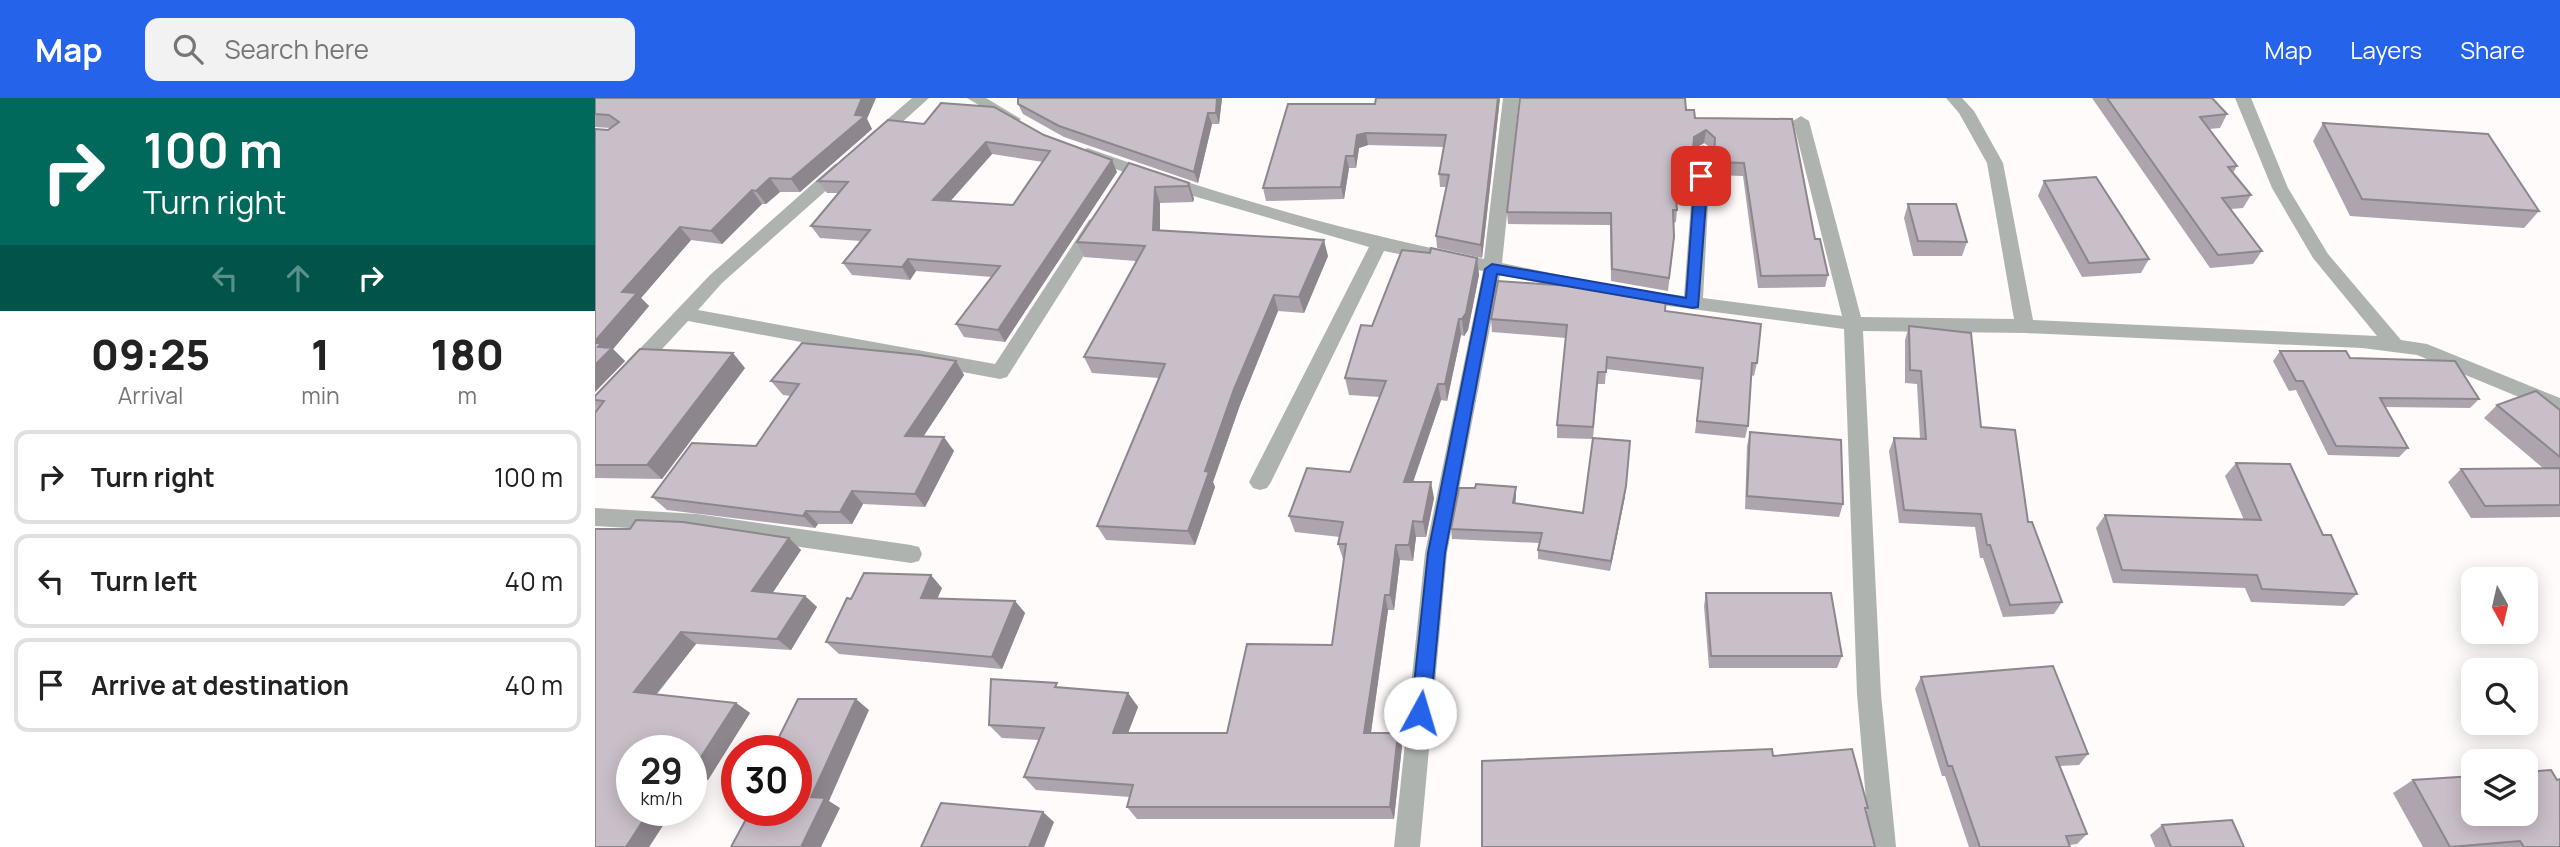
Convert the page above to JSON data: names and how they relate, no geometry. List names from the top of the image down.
{
  "north": "bottom",
  "page": {
    "header": "Map",
    "search": "Search here",
    "nav": ["Map", "Layers", "Share"],
    "turn": ["100 m", "Turn right"],
    "eta": [
      "09:25",
      "Arrival",
      "1",
      "min",
      "180",
      "m"
    ],
    "list": [
      {
        "name": "Turn right",
        "value": "100 m"
      },
      {
        "name": "Turn left",
        "value": "40 m"
      },
      {
        "name": "Arrive at destination",
        "value": "40 m"
      }
    ],
    "speed": "29 km/h",
    "limit": "30"
  }
}
